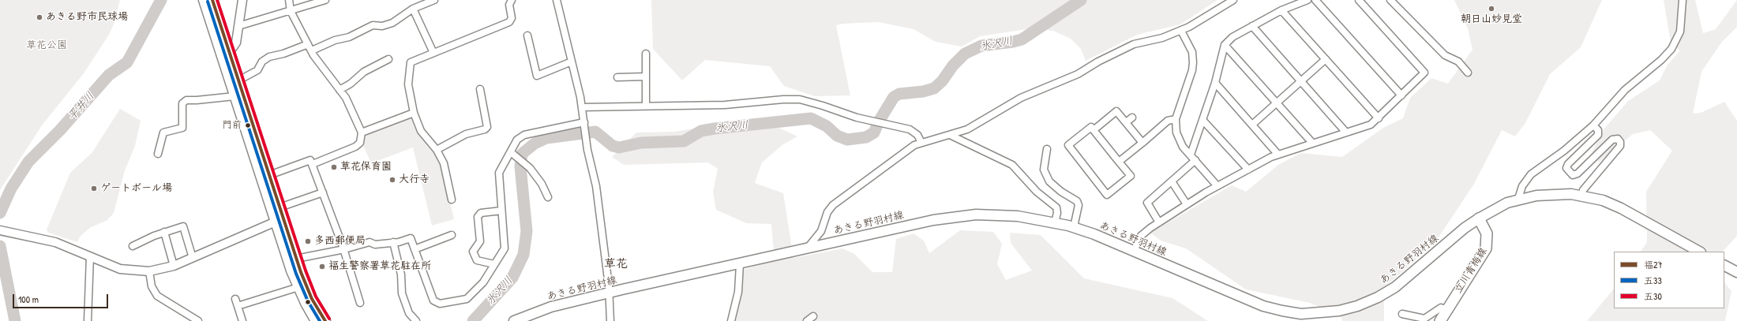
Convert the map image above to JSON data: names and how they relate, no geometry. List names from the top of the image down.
{
  "streets": {
    "main road": ["あきる野羽村線", "立川青梅線"]
  },
  "crossings": [
    ["あきる野羽村線", "立川青梅線"]
  ],
  "districts": ["草花"],
  "water": ["氷沢川", "平井川"],
  "parks": ["草花公園"],
  "places": [
    "朝日山妙見堂",
    "あきる野市民球場",
    "門前",
    "草花保育園",
    "大行寺",
    "ゲートボール場",
    "多西郵便局",
    "福生警察署草花駐在所"
  ],
  "lines": ["transit line 福27", "transit line 五30", "transit line 五33"],
  "legend": ["福27", "五33", "五30"],
  "scale_bar": "100 m"
}
